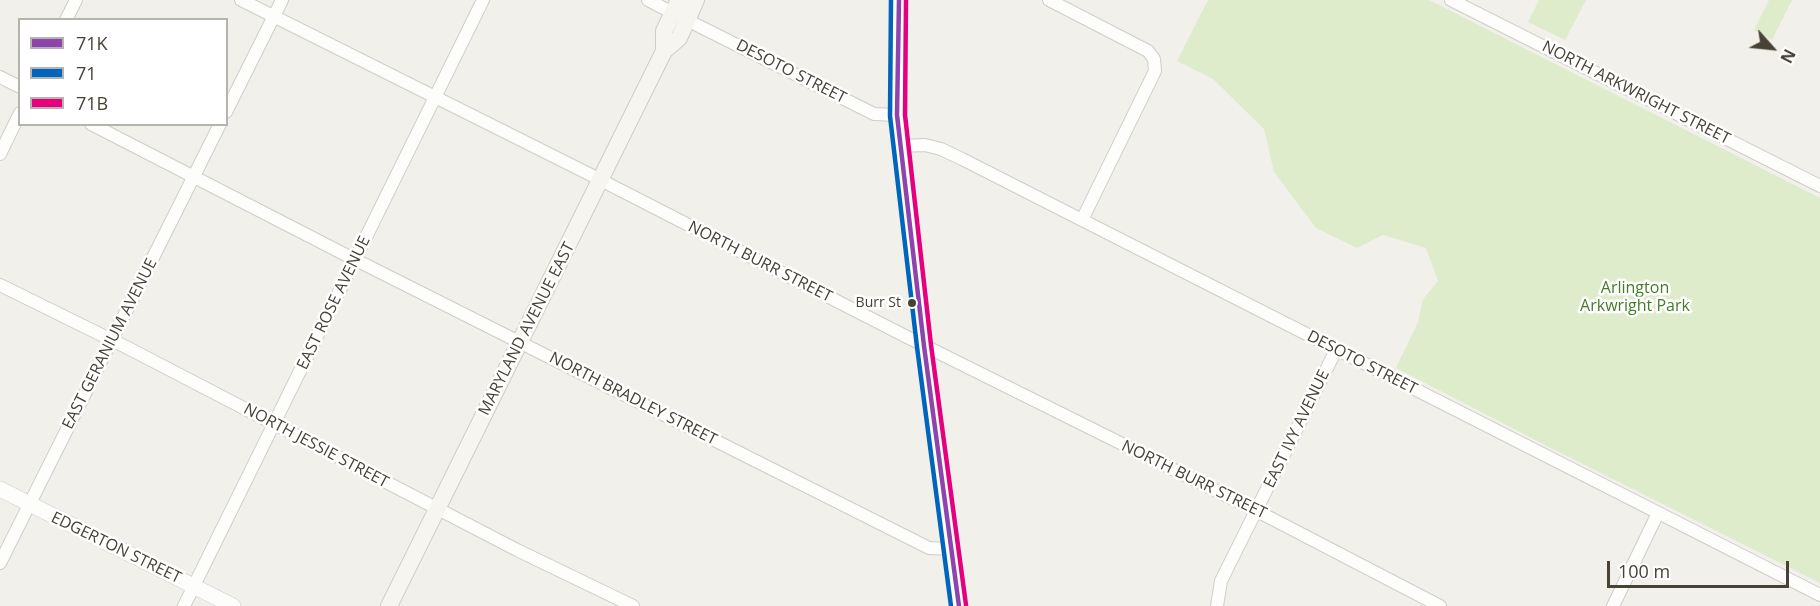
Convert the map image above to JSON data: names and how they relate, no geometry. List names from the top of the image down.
{
  "streets": {
    "main road": ["MARYLAND AVENUE EAST"],
    "street": [
      "DESOTO STREET",
      "NORTH ARKWRIGHT STREET",
      "NORTH BURR STREET",
      "EAST ROSE AVENUE",
      "EAST GERANIUM AVENUE",
      "NORTH BRADLEY STREET",
      "EAST IVY AVENUE",
      "NORTH JESSIE STREET",
      "EDGERTON STREET"
    ]
  },
  "crossings": [
    ["DESOTO STREET", "MARYLAND AVENUE EAST"],
    ["DESOTO STREET", "EAST IVY AVENUE"],
    ["NORTH BURR STREET", "EAST ROSE AVENUE"],
    ["NORTH BURR STREET", "MARYLAND AVENUE EAST"],
    ["NORTH BURR STREET", "EAST IVY AVENUE"],
    ["EAST ROSE AVENUE", "NORTH BRADLEY STREET"],
    ["EAST ROSE AVENUE", "NORTH JESSIE STREET"],
    ["EAST ROSE AVENUE", "EDGERTON STREET"],
    ["MARYLAND AVENUE EAST", "NORTH BRADLEY STREET"],
    ["MARYLAND AVENUE EAST", "NORTH JESSIE STREET"],
    ["EAST GERANIUM AVENUE", "NORTH BRADLEY STREET"],
    ["EAST GERANIUM AVENUE", "NORTH JESSIE STREET"],
    ["EAST GERANIUM AVENUE", "EDGERTON STREET"]
  ],
  "parks": ["Arlington Arkwright Park"],
  "places": ["Burr St"],
  "lines": ["transit line 71K", "transit line 71", "transit line 71B"],
  "legend": ["71K", "71", "71B"],
  "scale_bar": "100 m",
  "north": "bottom right"
}
